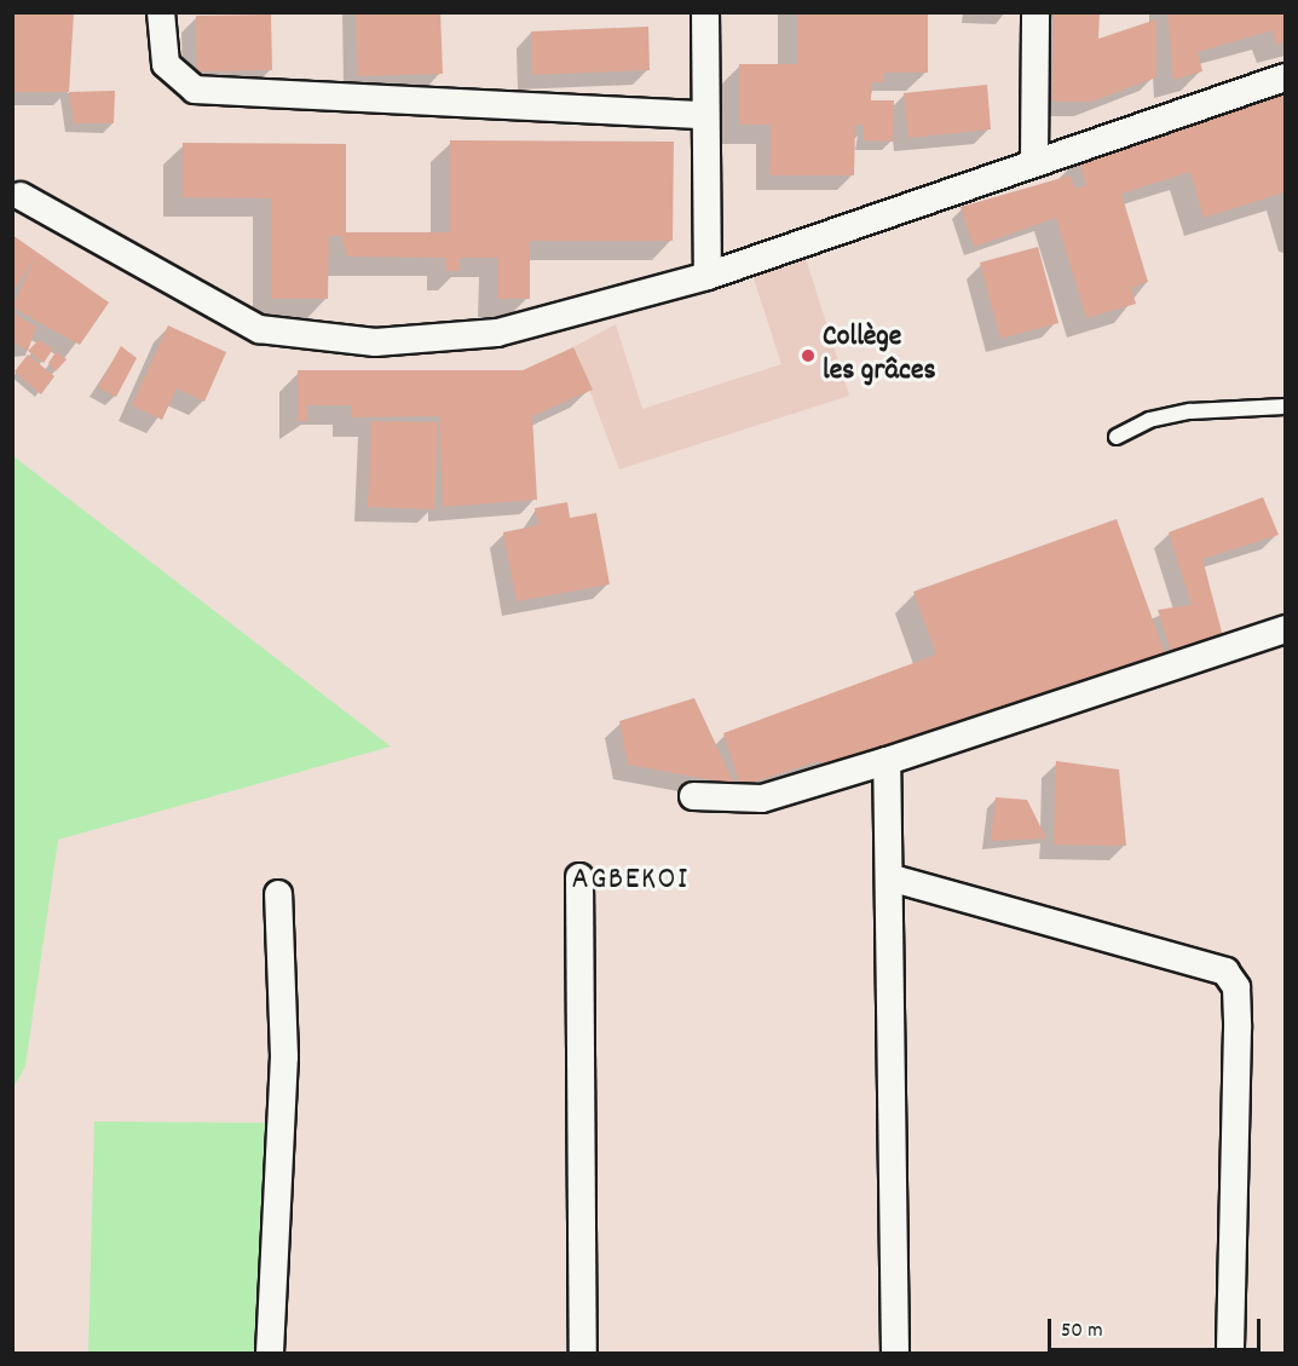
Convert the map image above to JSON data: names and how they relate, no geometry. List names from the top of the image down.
{
  "districts": ["AGBEKOI"],
  "places": ["Collège les grâces"],
  "scale_bar": "50 m"
}
